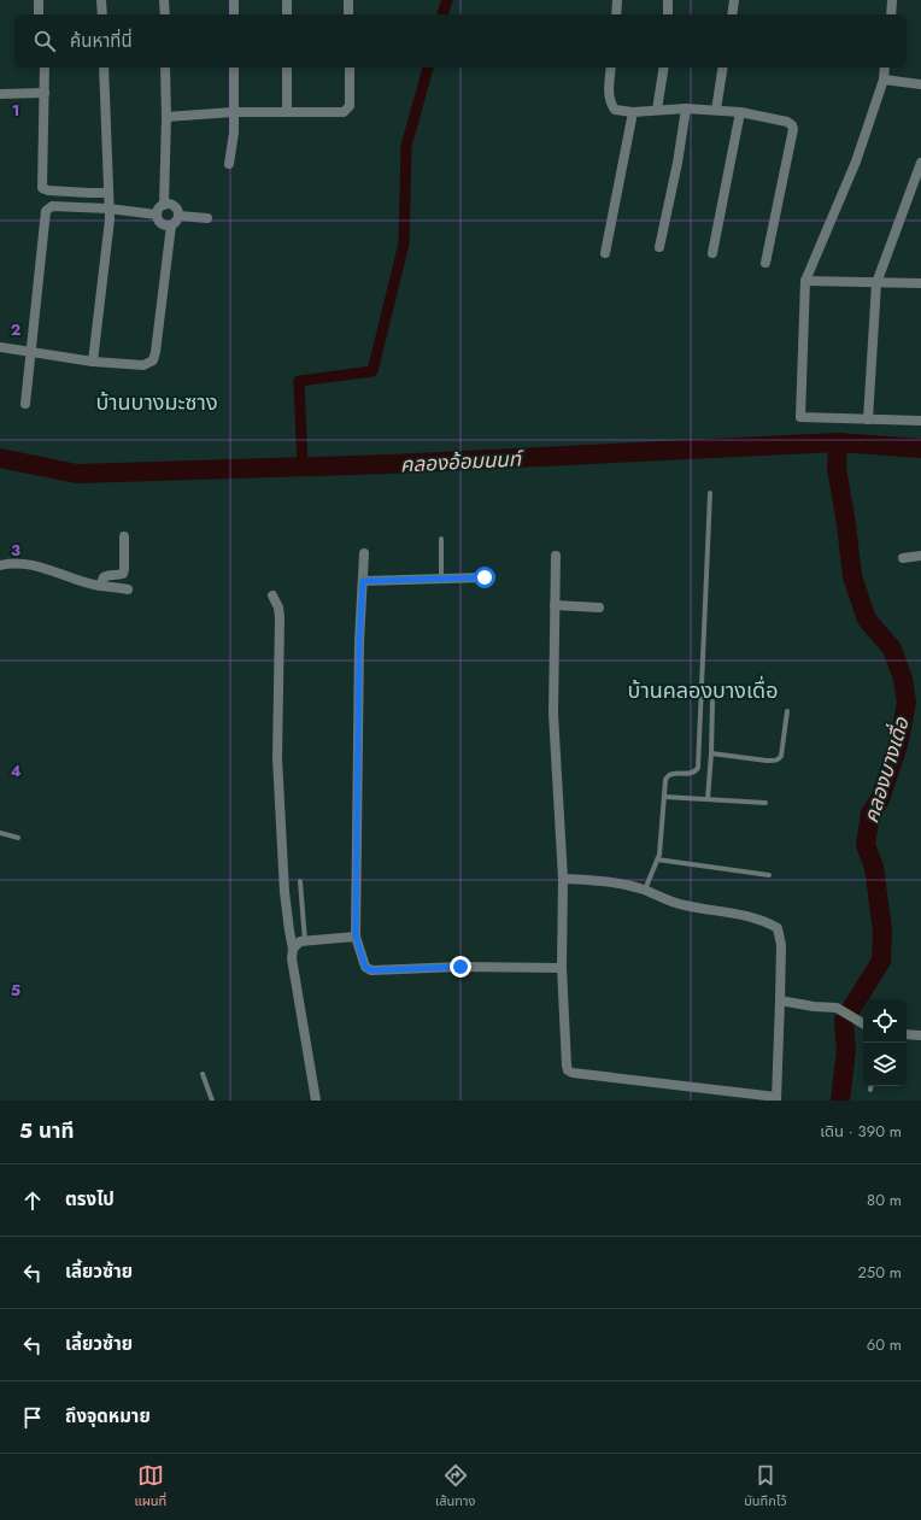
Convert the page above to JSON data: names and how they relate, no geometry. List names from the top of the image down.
{
  "districts": ["บ้านบางมะซาง", "บ้านคลองบางเดื่อ"],
  "water": ["คลองอ้อมนนท์", "คลองบางเดื่อ"],
  "page": {
    "search": "ค้นหาที่นี่",
    "heading": ["5 นาที", "เดิน · 390 m"],
    "list": [
      ["ตรงไป", "80 m"],
      ["เลี้ยวซ้าย", "250 m"],
      ["เลี้ยวซ้าย", "60 m"],
      "ถึงจุดหมาย"
    ],
    "nav": ["แผนที่", "เส้นทาง", "บันทึกไว้"]
  },
  "grid": {
    "rows": [
      "1",
      "2",
      "3",
      "4",
      "5"
    ]
  }
}
